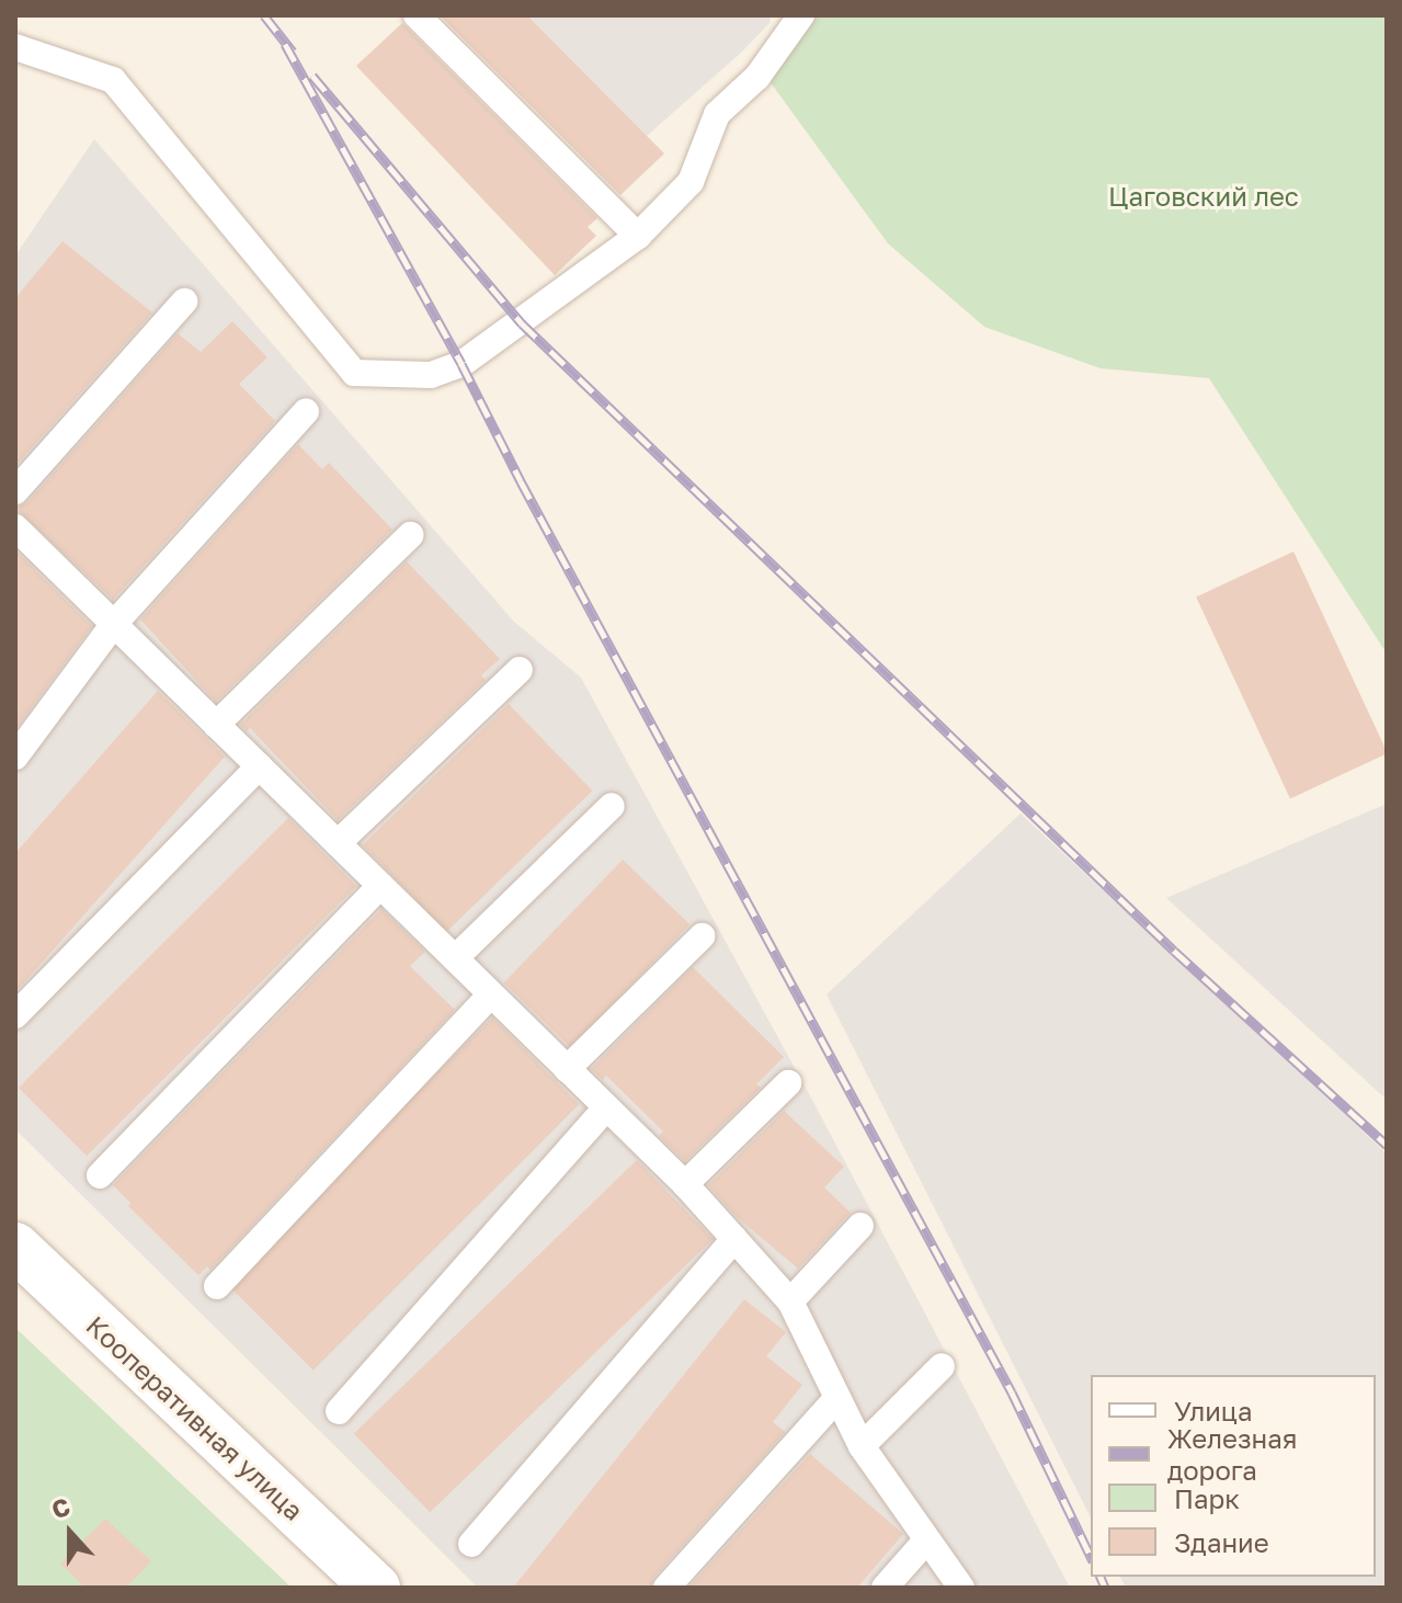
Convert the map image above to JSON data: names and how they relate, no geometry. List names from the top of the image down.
{
  "streets": {
    "main road": ["Кооперативная улица"]
  },
  "parks": ["Цаговский лес"],
  "legend": [
    "Улица",
    "Железная дорога",
    "Парк",
    "Здание"
  ],
  "north": "top"
}
